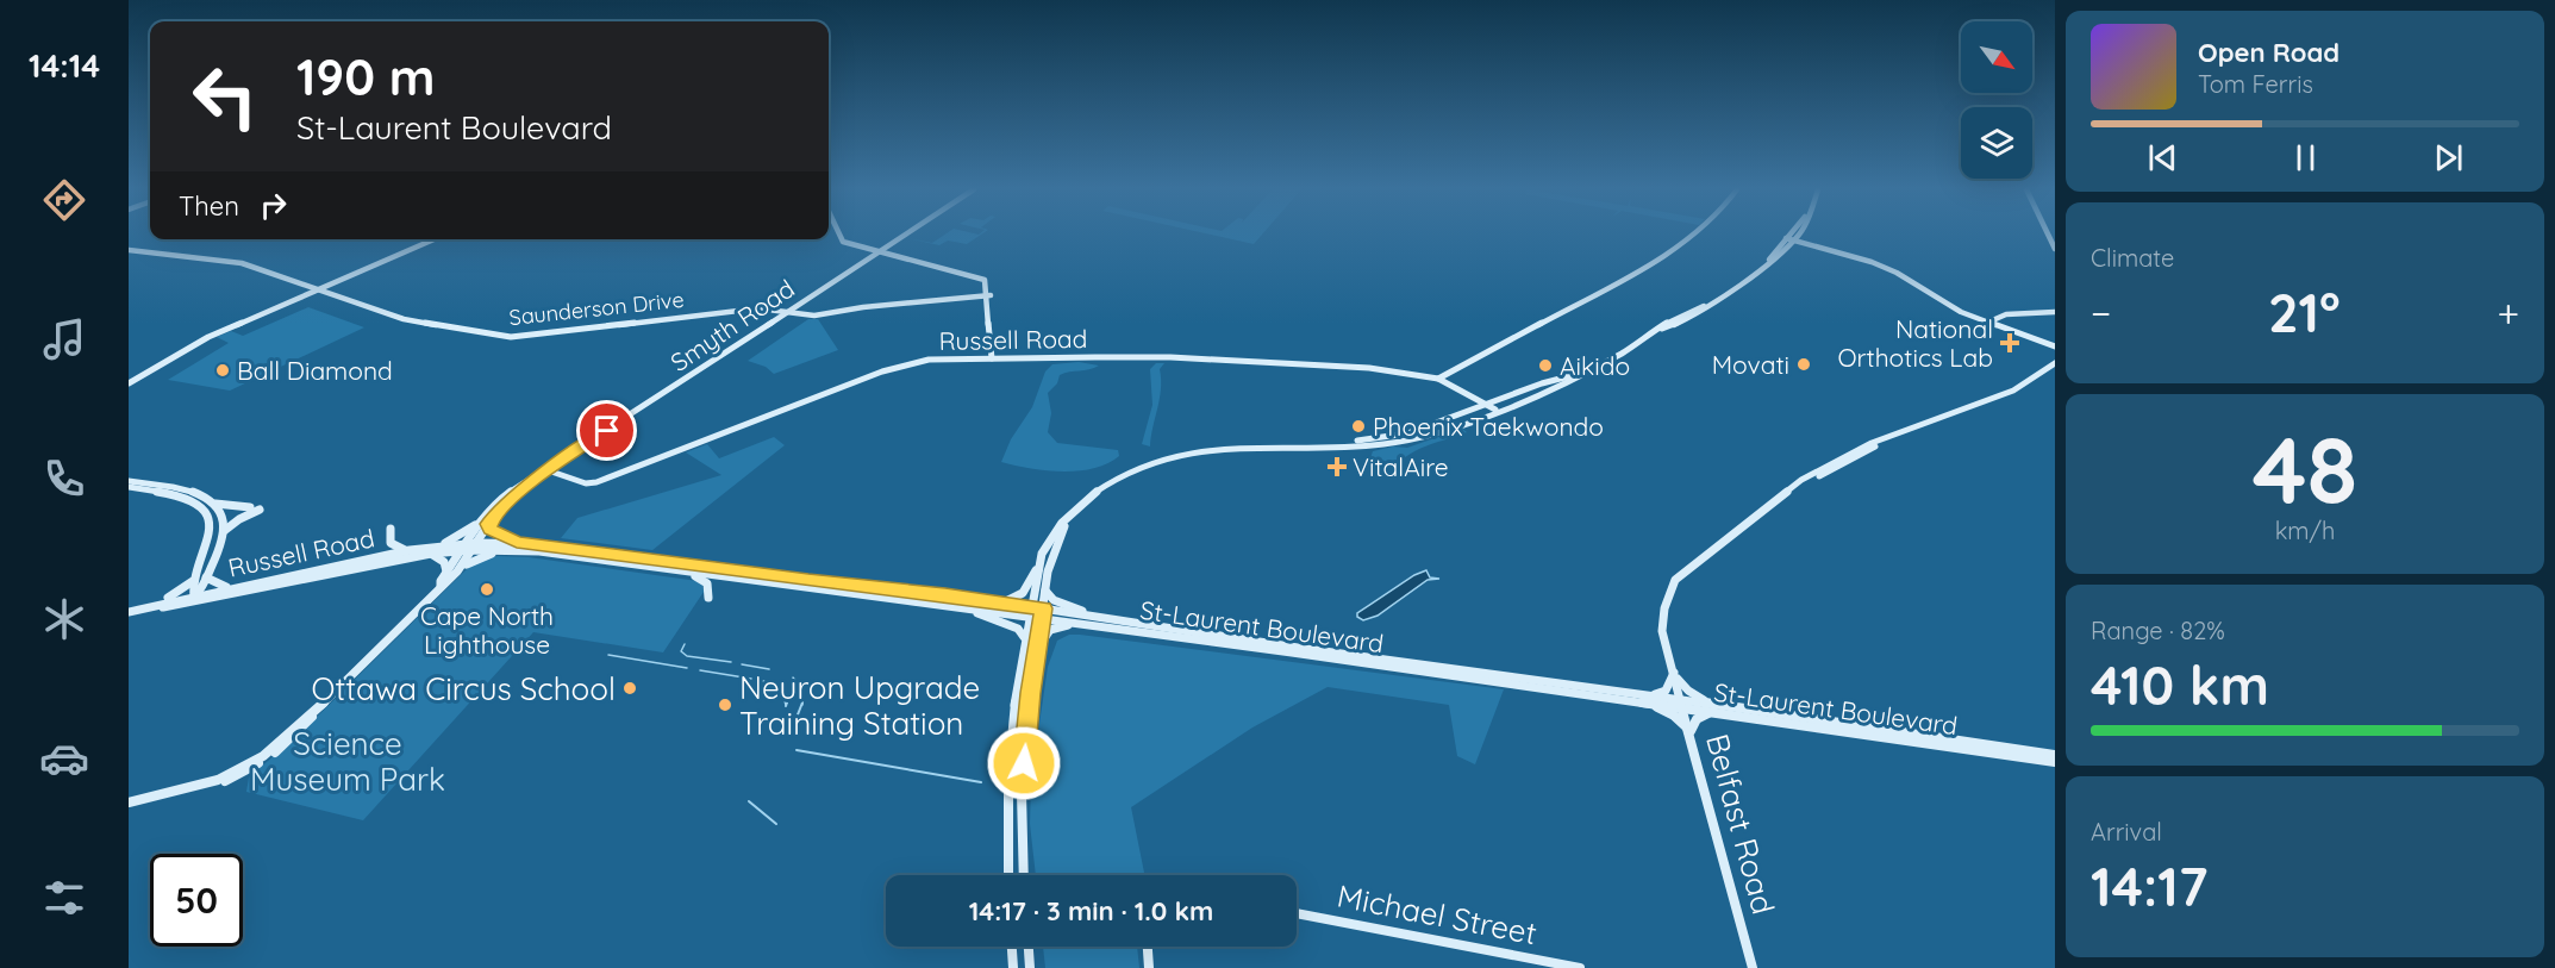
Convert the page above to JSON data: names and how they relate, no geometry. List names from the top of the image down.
{
  "streets": {
    "main road": [
      "Saunderson Drive",
      "Smyth Road",
      "Russell Road",
      "St-Laurent Boulevard",
      "Belfast Road",
      "Michael Street"
    ]
  },
  "crossings": [
    ["Saunderson Drive", "Smyth Road"],
    ["Smyth Road", "Russell Road"],
    ["Smyth Road", "St-Laurent Boulevard"],
    ["Russell Road", "St-Laurent Boulevard"],
    ["St-Laurent Boulevard", "Belfast Road"]
  ],
  "parks": ["Science Museum Park"],
  "places": {
    "health": ["National Orthotics Lab", "VitalAire"],
    "other": [
      "Movati",
      "Aikido",
      "Ball Diamond",
      "Phoenix Taekwondo",
      "Cape North Lighthouse",
      "Ottawa Circus School",
      "Neuron Upgrade Training Station"
    ]
  },
  "north": "bottom right",
  "page": {
    "tabs": "14:14",
    "turn": ["190 m", "St-Laurent Boulevard"],
    "song": ["Open Road", "Tom Ferris"],
    "then": "Then",
    "tile": [
      "Climate",
      ["48", "km/h"],
      ["Range · 82%", "410 km"],
      ["Arrival", "14:17"]
    ],
    "heat": ["−", "21°", "+"],
    "limit": "50",
    "trip": "14:17 · 3 min · 1.0 km"
  }
}
